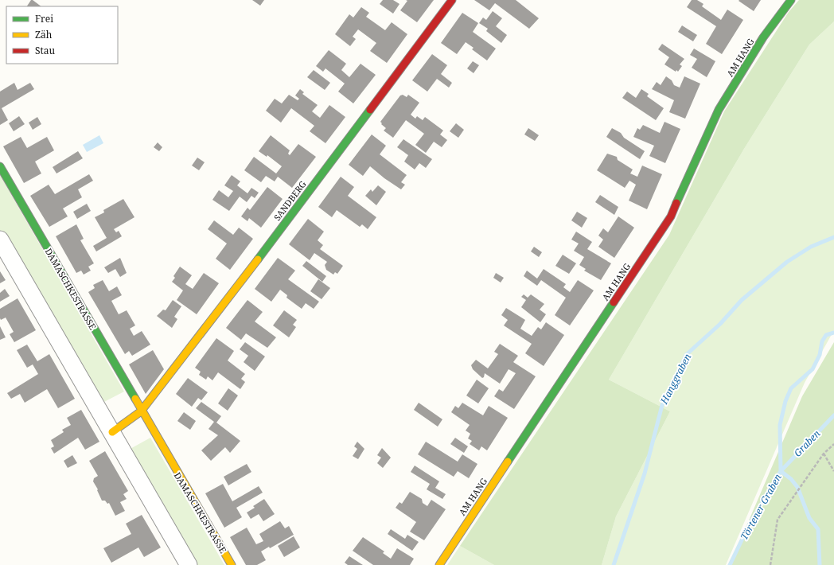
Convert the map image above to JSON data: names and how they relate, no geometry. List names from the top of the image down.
{
  "streets": {
    "street": ["AM HANG", "SANDBERG", "DAMASCHKESTRASSE"]
  },
  "crossings": [
    ["SANDBERG", "DAMASCHKESTRASSE"]
  ],
  "water": ["Hanggraben", "Graben", "Törtener Graben"],
  "legend": ["Frei", "Zäh", "Stau"]
}
